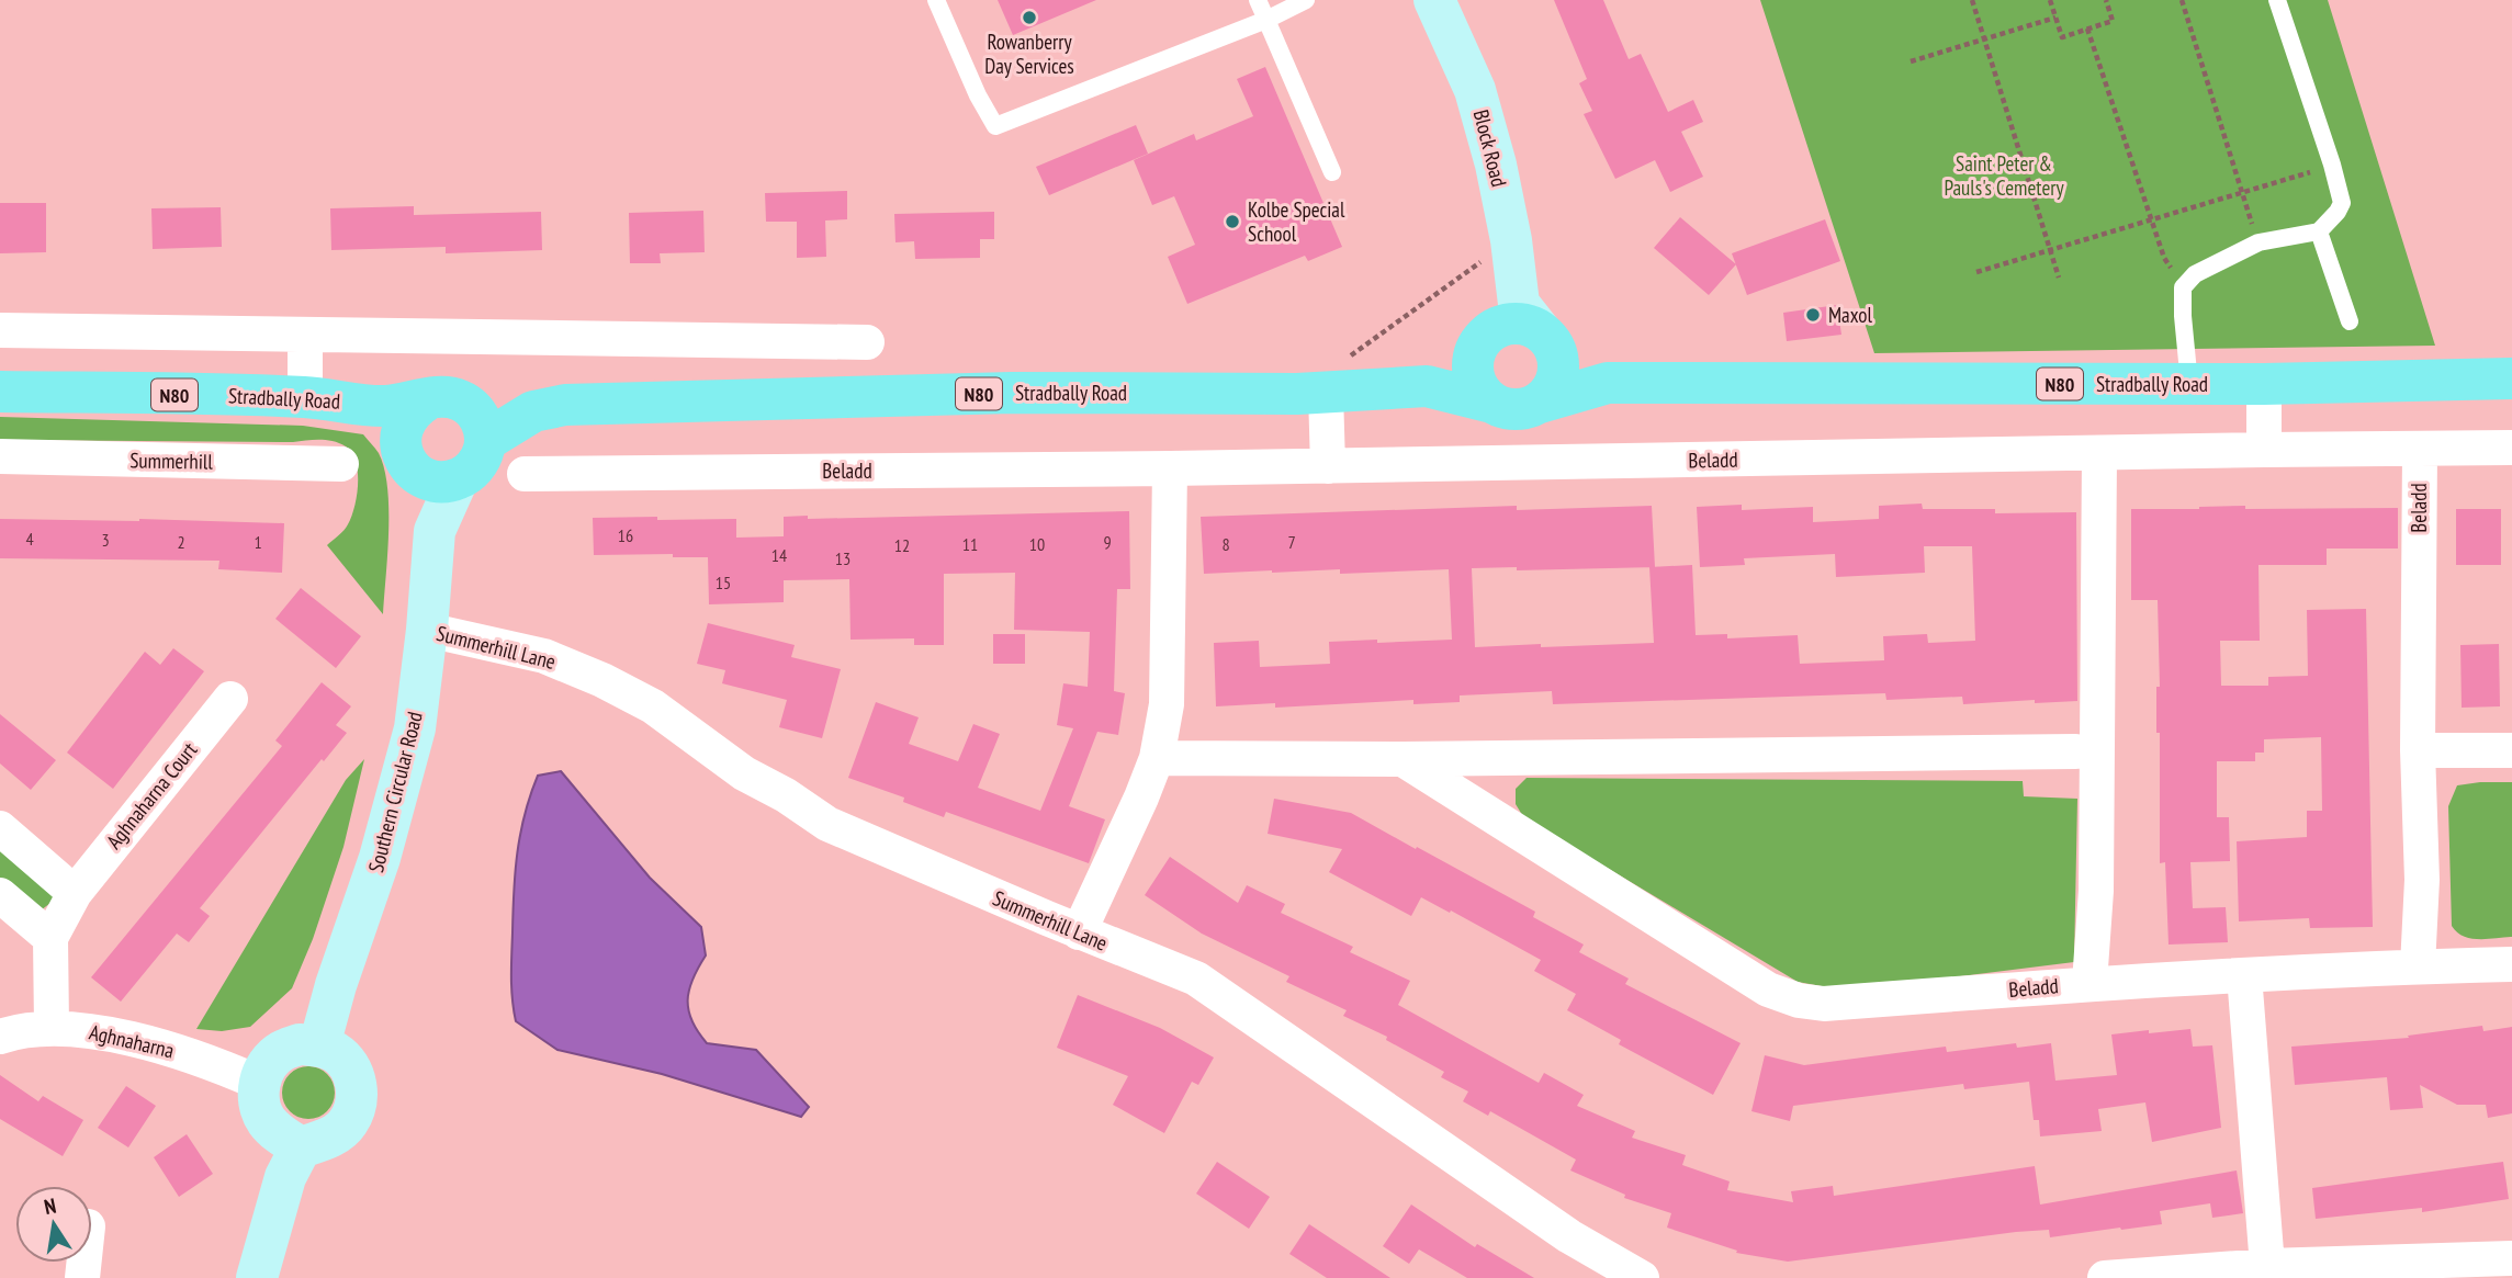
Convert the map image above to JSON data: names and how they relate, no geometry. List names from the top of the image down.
{
  "streets": {
    "main road": [
      "Block Road",
      "N80",
      "Stradbally Road",
      "Southern Circular Road"
    ],
    "street": [
      "Beladd",
      "Summerhill",
      "Summerhill Lane",
      "Aghnaharna Court",
      "Aghnaharna"
    ]
  },
  "crossings": [
    ["Block Road", "Stradbally Road"],
    ["N80", "Stradbally Road"],
    ["N80", "Southern Circular Road"],
    ["Stradbally Road", "Southern Circular Road"],
    ["Summerhill Lane", "Southern Circular Road"],
    ["Southern Circular Road", "Aghnaharna"],
    ["Aghnaharna Court", "Aghnaharna"]
  ],
  "parks": ["Saint Peter & Pauls's Cemetery"],
  "places": ["Rowanberry Day Services", "Kolbe Special School", "Maxol"],
  "house_numbers": [
    "16",
    "4",
    "3",
    "2",
    "1",
    "9",
    "7",
    "11",
    "10",
    "8",
    "12",
    "14",
    "13",
    "15"
  ],
  "north": "top"
}
